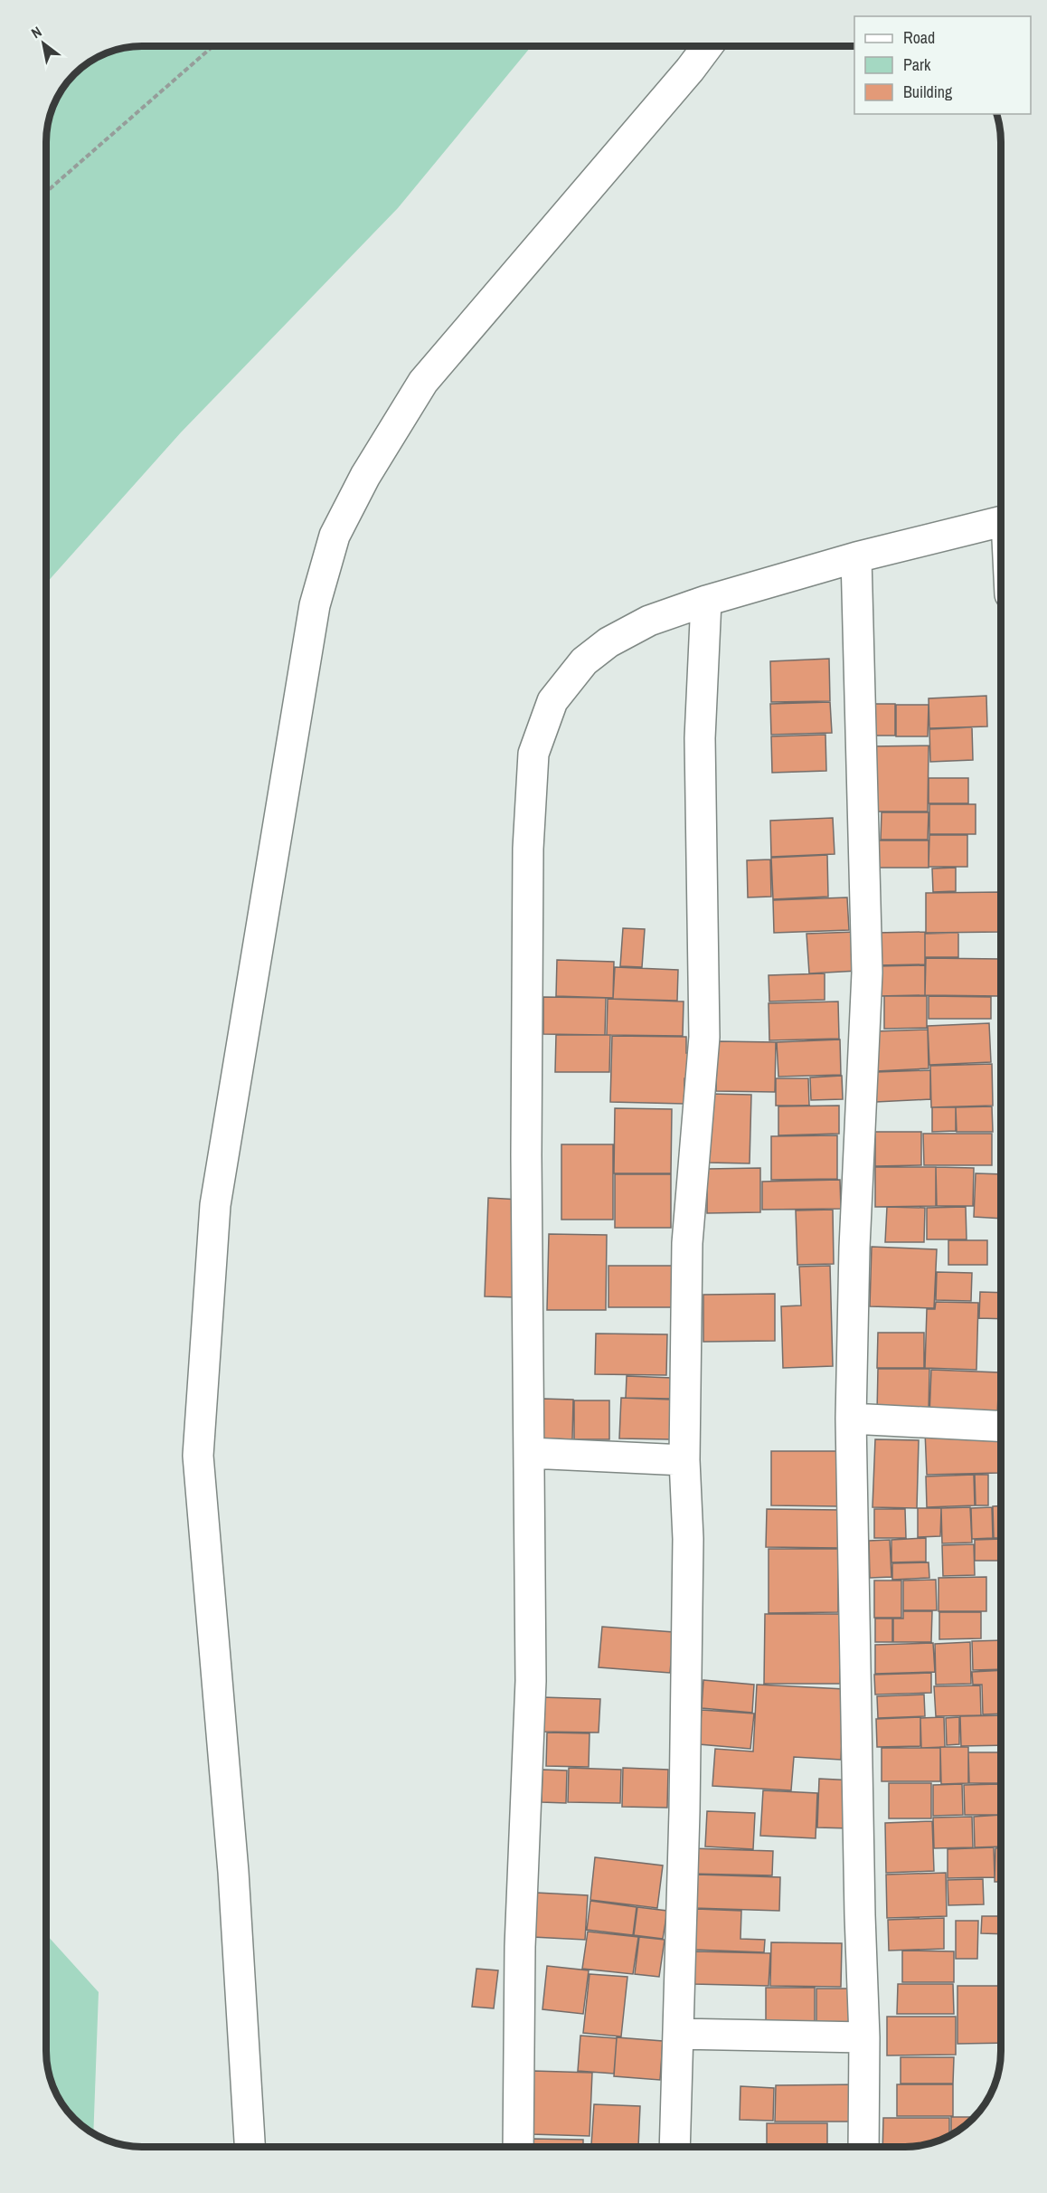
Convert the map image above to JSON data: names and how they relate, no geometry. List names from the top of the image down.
{
  "legend": ["Road", "Park", "Building"],
  "north": "top left"
}
